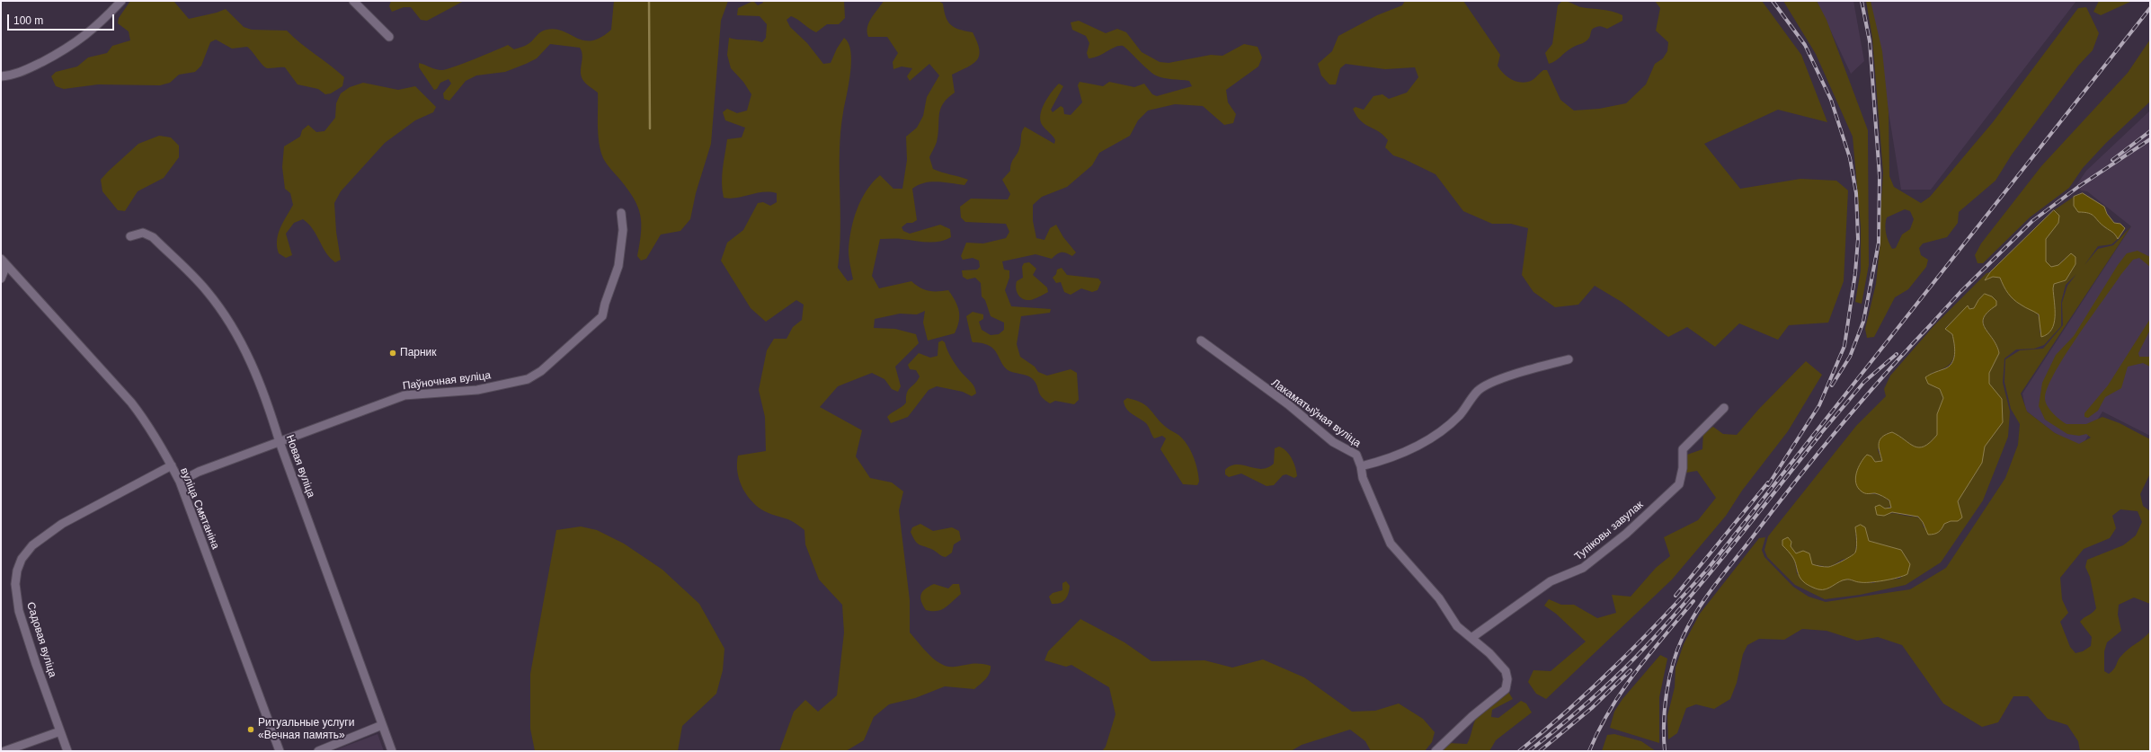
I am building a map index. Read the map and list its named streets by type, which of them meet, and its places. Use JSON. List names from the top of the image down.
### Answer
{
  "streets": {
    "street": [
      "Паўночная вуліца",
      "Лакаматыўная вуліца",
      "Новая вуліца",
      "вуліца Смятаніна",
      "Тупіковы завулак",
      "Садовая вуліца"
    ]
  },
  "crossings": [
    ["Паўночная вуліца", "Новая вуліца"],
    ["Паўночная вуліца", "вуліца Смятаніна"],
    ["вуліца Смятаніна", "Садовая вуліца"]
  ],
  "places": ["Парник", "Ритуальные услуги «Вечная память»"],
  "scale_bar": "100 m"
}
